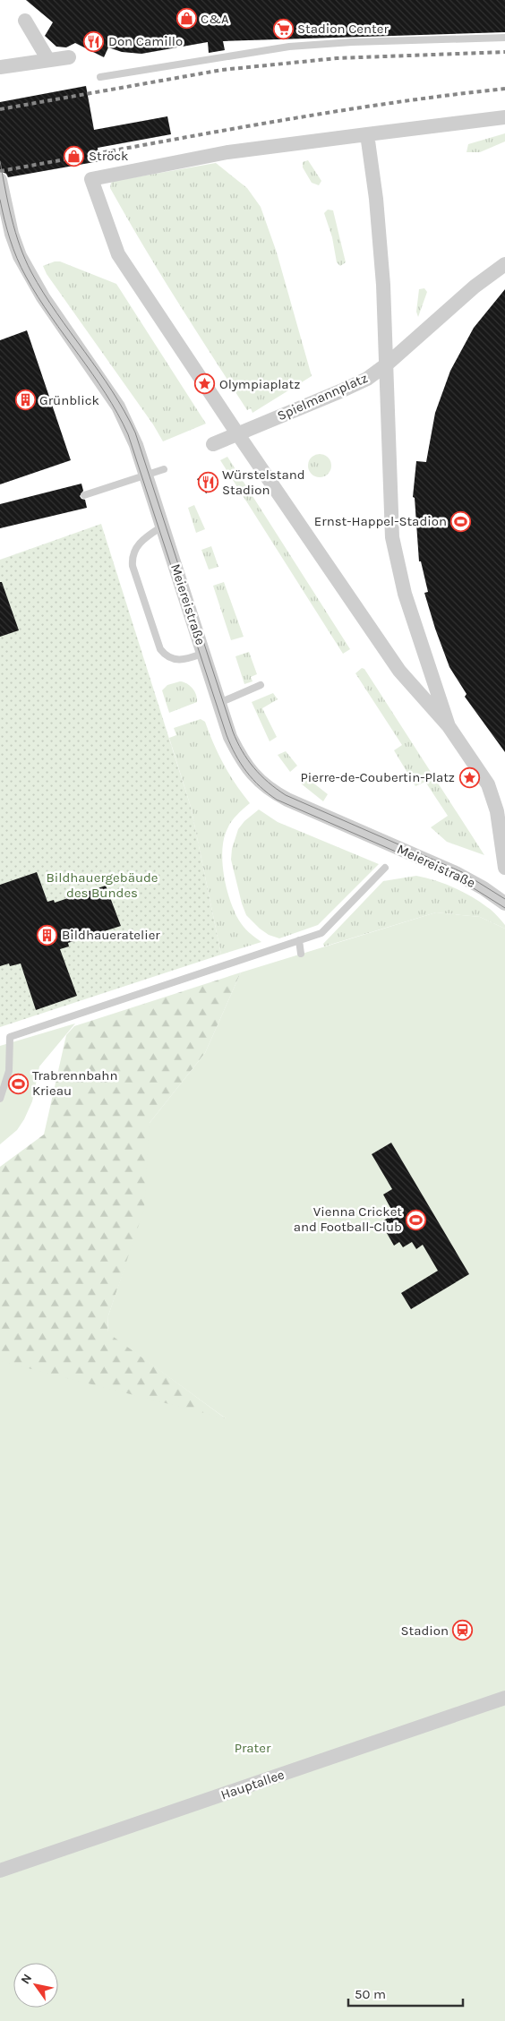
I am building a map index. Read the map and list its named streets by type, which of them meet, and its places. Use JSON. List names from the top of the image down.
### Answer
{
  "streets": {
    "street": ["Spielmannplatz", "Meiereistraße", "Hauptallee"]
  },
  "parks": ["Bildhauergebäude des Bundes", "Prater"],
  "places": {
    "shop": ["C&A", "Ströck"],
    "supermarket": ["Stadion Center"],
    "restaurant": ["Don Camillo", "Würstelstand Stadion"],
    "place": ["Olympiaplatz", "Pierre-de-Coubertin-Platz"],
    "building": ["Grünblick", "Bildhaueratelier"],
    "sports": ["Ernst-Happel-Stadion", "Trabrennbahn Krieau", "Vienna Cricket and Football-Club"],
    "station": ["Stadion"]
  },
  "scale_bar": "50 m",
  "north": "top left"
}
